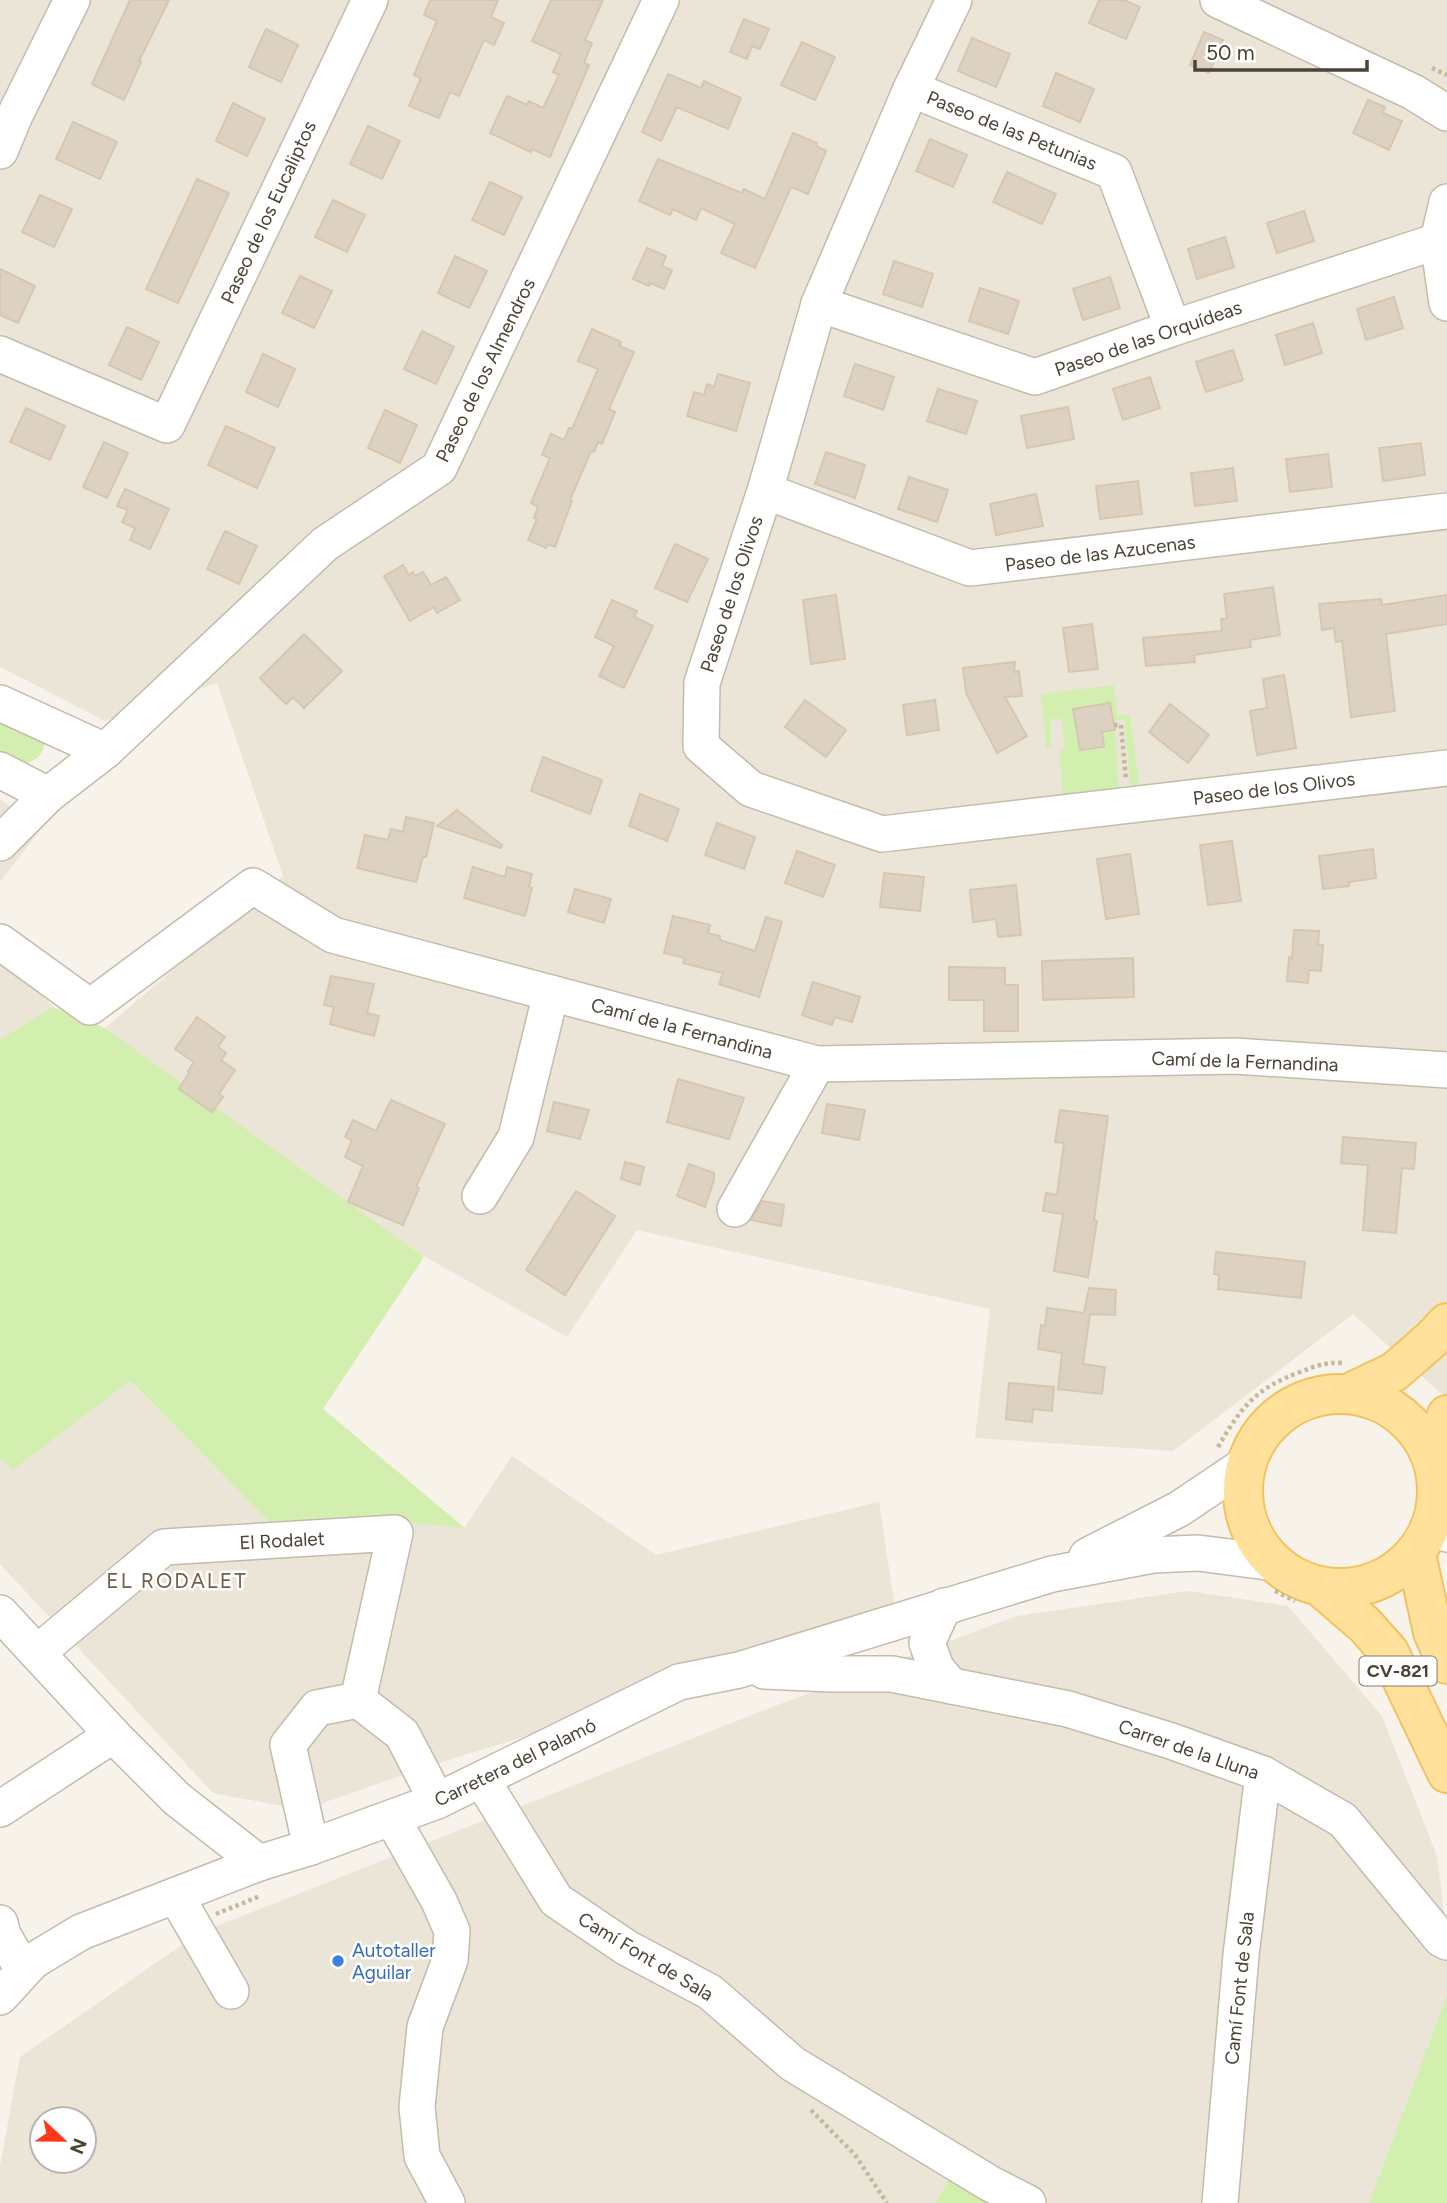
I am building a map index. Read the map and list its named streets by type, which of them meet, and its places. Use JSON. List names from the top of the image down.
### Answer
{
  "streets": {
    "main road": ["CV-821"],
    "street": [
      "Paseo de las Petunias",
      "Paseo de los Eucaliptos",
      "Paseo de las Orquídeas",
      "Paseo de los Almendros",
      "Paseo de las Azucenas",
      "Paseo de los Olivos",
      "Camí de la Fernandina",
      "El Rodalet",
      "Carrer de la Lluna",
      "Carretera del Palamó",
      "Camí Font de Sala"
    ]
  },
  "crossings": [
    ["Paseo de las Petunias", "Paseo de las Orquídeas"],
    ["Paseo de las Petunias", "Paseo de los Olivos"],
    ["Paseo de las Orquídeas", "Paseo de los Olivos"],
    ["Paseo de las Azucenas", "Paseo de los Olivos"],
    ["CV-821", "Carretera del Palamó"],
    ["Carrer de la Lluna", "Carretera del Palamó"],
    ["Carrer de la Lluna", "Camí Font de Sala"],
    ["Carretera del Palamó", "Camí Font de Sala"]
  ],
  "districts": ["EL RODALET"],
  "places": ["Autotaller Aguilar"],
  "scale_bar": "50 m",
  "north": "right"
}
